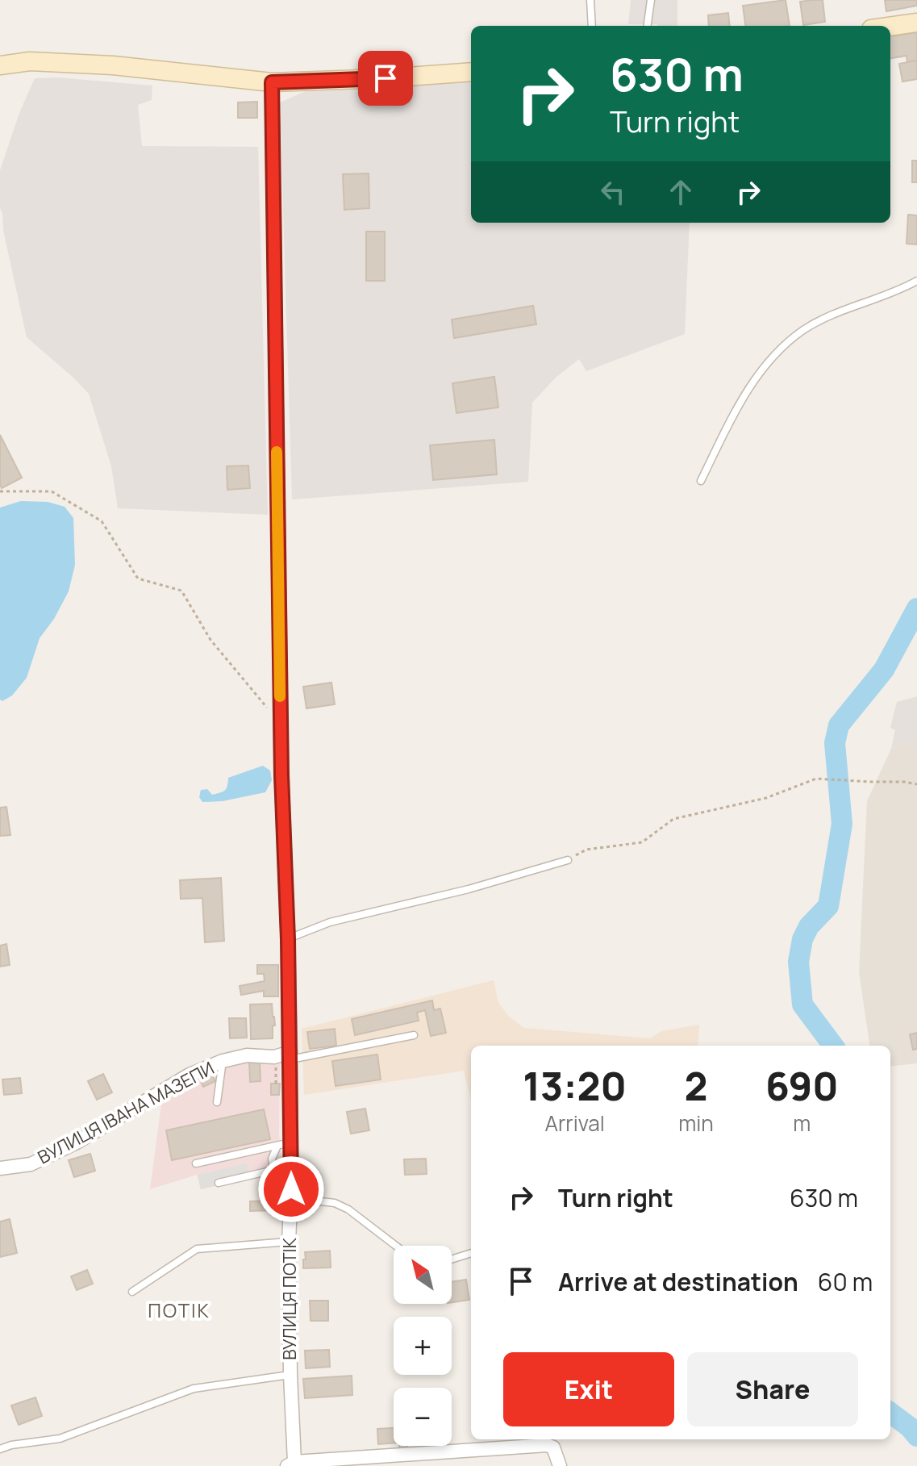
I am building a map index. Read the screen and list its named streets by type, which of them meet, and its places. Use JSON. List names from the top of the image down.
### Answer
{
  "streets": {
    "street": ["ВУЛИЦЯ ІВАНА МАЗЕПИ", "ВУЛИЦЯ ПОТІК"]
  },
  "crossings": [
    ["ВУЛИЦЯ ІВАНА МАЗЕПИ", "ВУЛИЦЯ ПОТІК"]
  ],
  "districts": ["ПОТІК"],
  "north": "top left",
  "page": {
    "turn": ["630 m", "Turn right"],
    "eta": [
      "13:20",
      "Arrival",
      "2",
      "min",
      "690",
      "m"
    ],
    "list": [
      {
        "name": "Turn right",
        "value": "630 m"
      },
      {
        "name": "Arrive at destination",
        "value": "60 m"
      }
    ],
    "map_buttons": ["+", "−"],
    "buttons": ["Exit", "Share"]
  }
}
